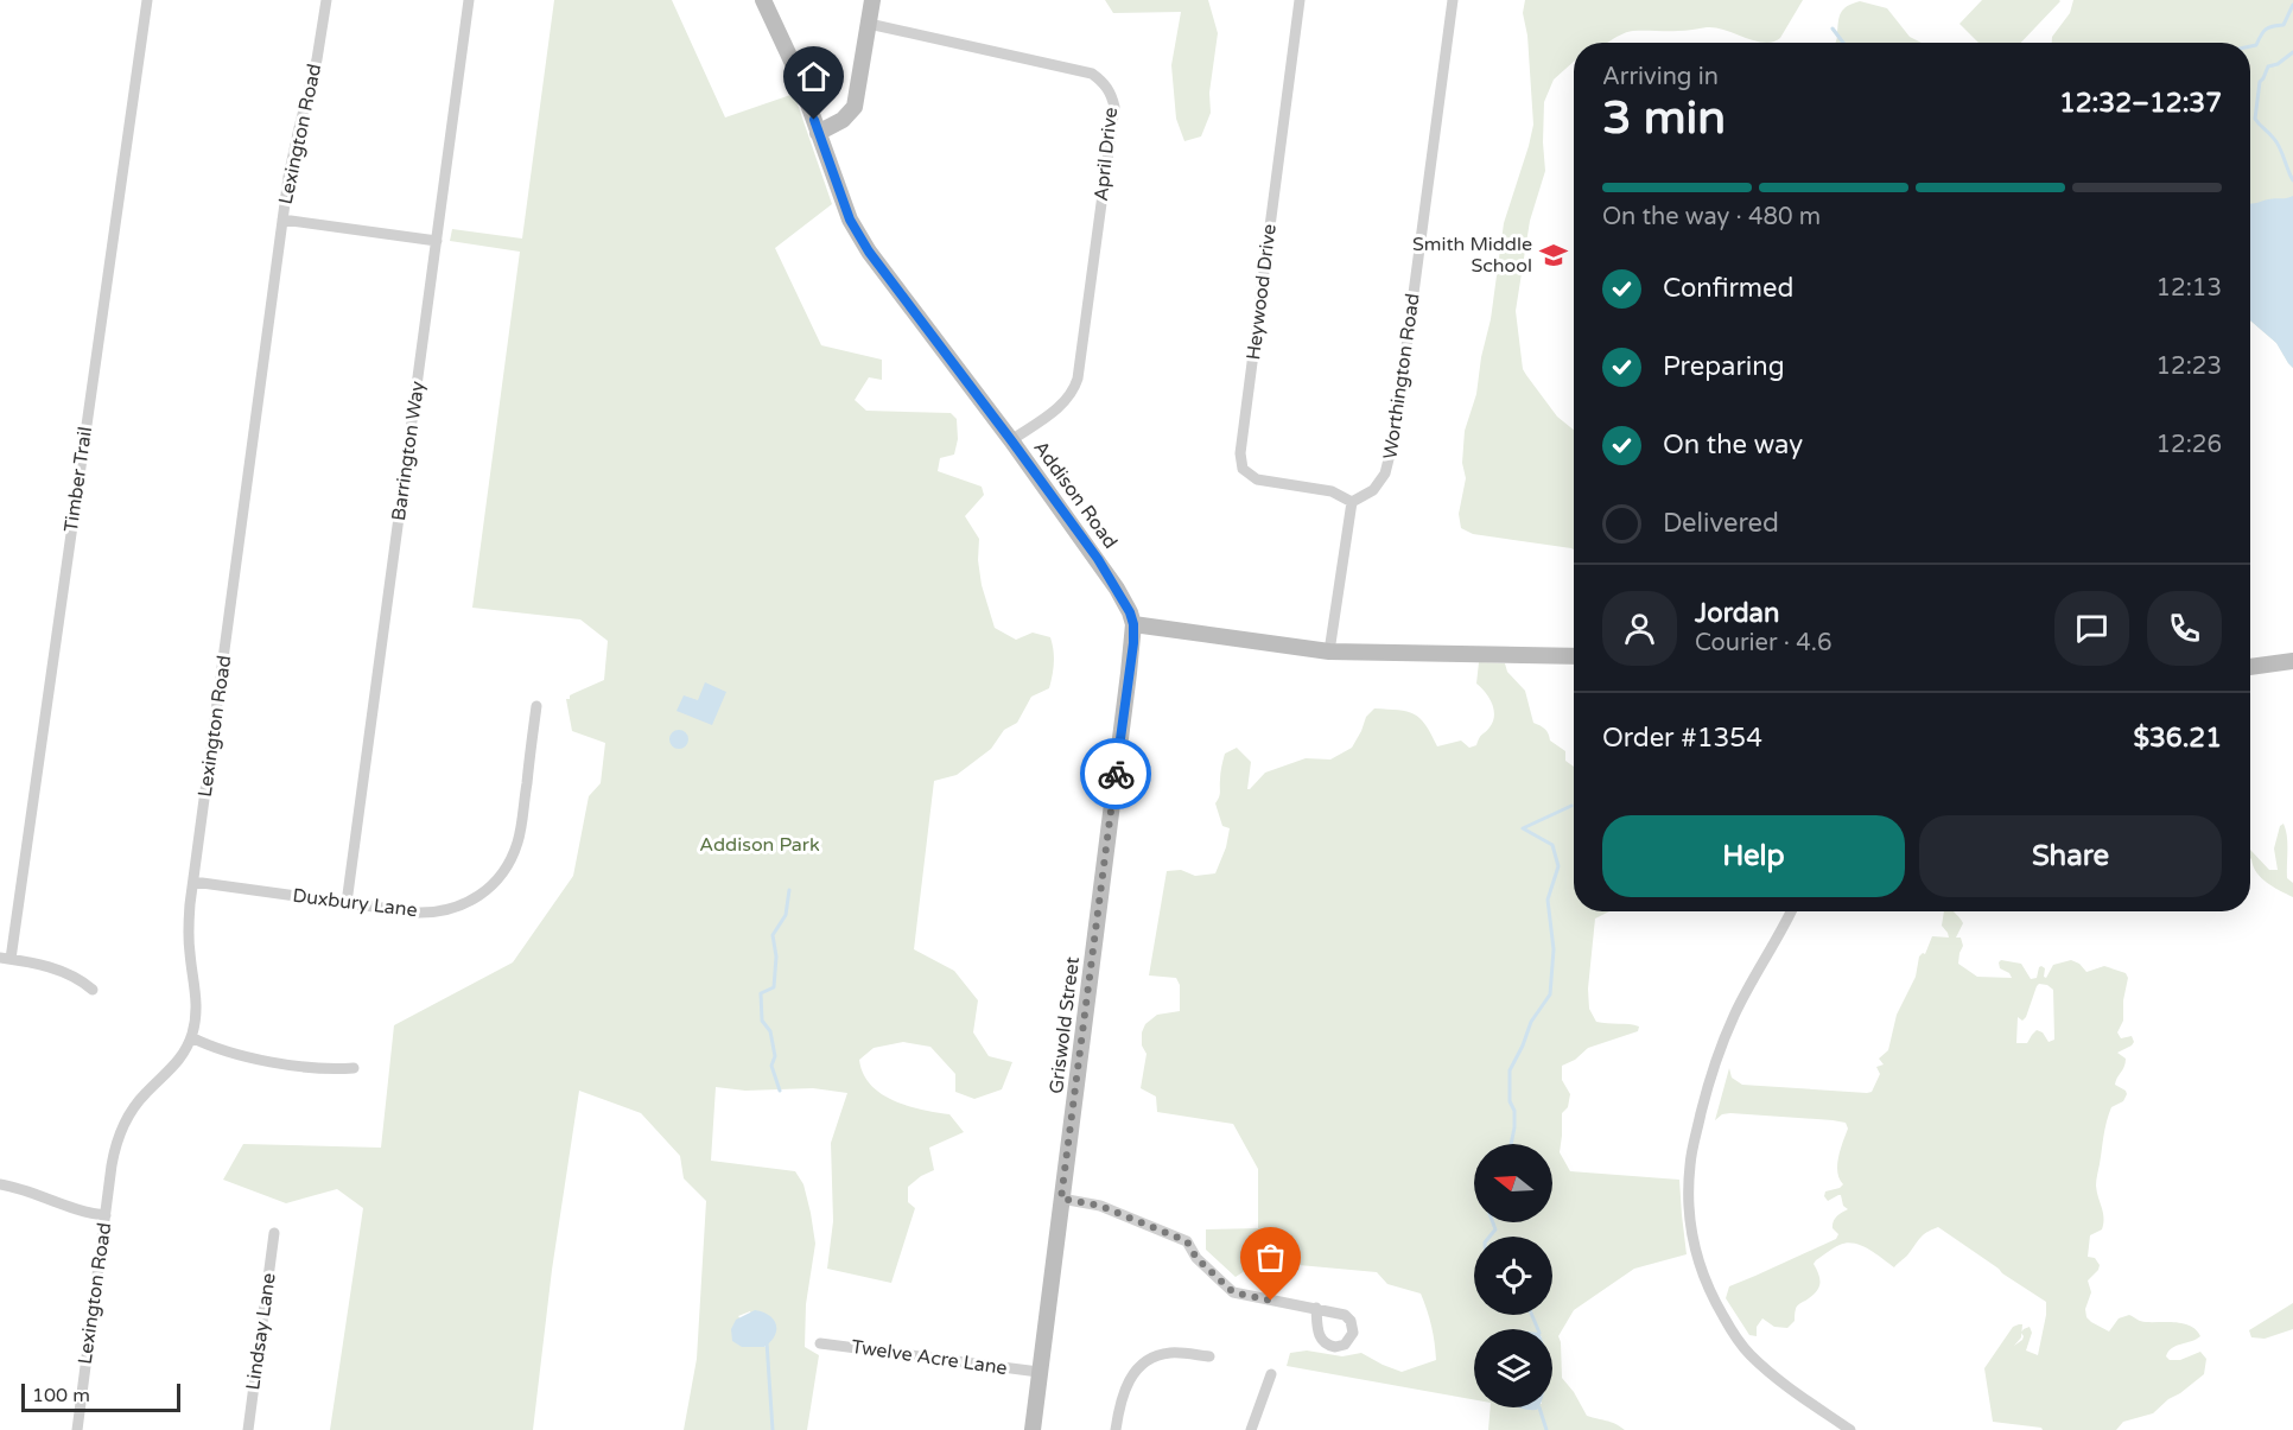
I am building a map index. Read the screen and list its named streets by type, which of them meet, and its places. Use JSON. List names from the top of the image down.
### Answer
{
  "streets": {
    "main road": ["Addison Road", "Griswold Street"],
    "street": [
      "Lexington Road",
      "April Drive",
      "Heywood Drive",
      "Worthington Road",
      "Barrington Way",
      "Timber Trail",
      "Duxbury Lane",
      "Lindsay Lane",
      "Twelve Acre Lane"
    ]
  },
  "crossings": [
    ["Lexington Road", "Duxbury Lane"],
    ["April Drive", "Addison Road"],
    ["Heywood Drive", "Worthington Road"],
    ["Barrington Way", "Duxbury Lane"],
    ["Addison Road", "Griswold Street"],
    ["Griswold Street", "Twelve Acre Lane"]
  ],
  "parks": ["Addison Park"],
  "places": {
    "school or university": ["Smith Middle School"]
  },
  "scale_bar": "100 m",
  "north": "left",
  "page": {
    "heading": ["3 min", "Arriving in", "12:32–12:37"],
    "panel": [
      "Jordan",
      "Courier · 4.6",
      "Order #1354",
      "$36.21"
    ],
    "bar": "On the way · 480 m",
    "list": [
      ["Confirmed", "12:13"],
      ["Preparing", "12:23"],
      ["On the way", "12:26"],
      "Delivered"
    ],
    "buttons": ["Help", "Share"],
    "scale": "100 m"
  }
}
